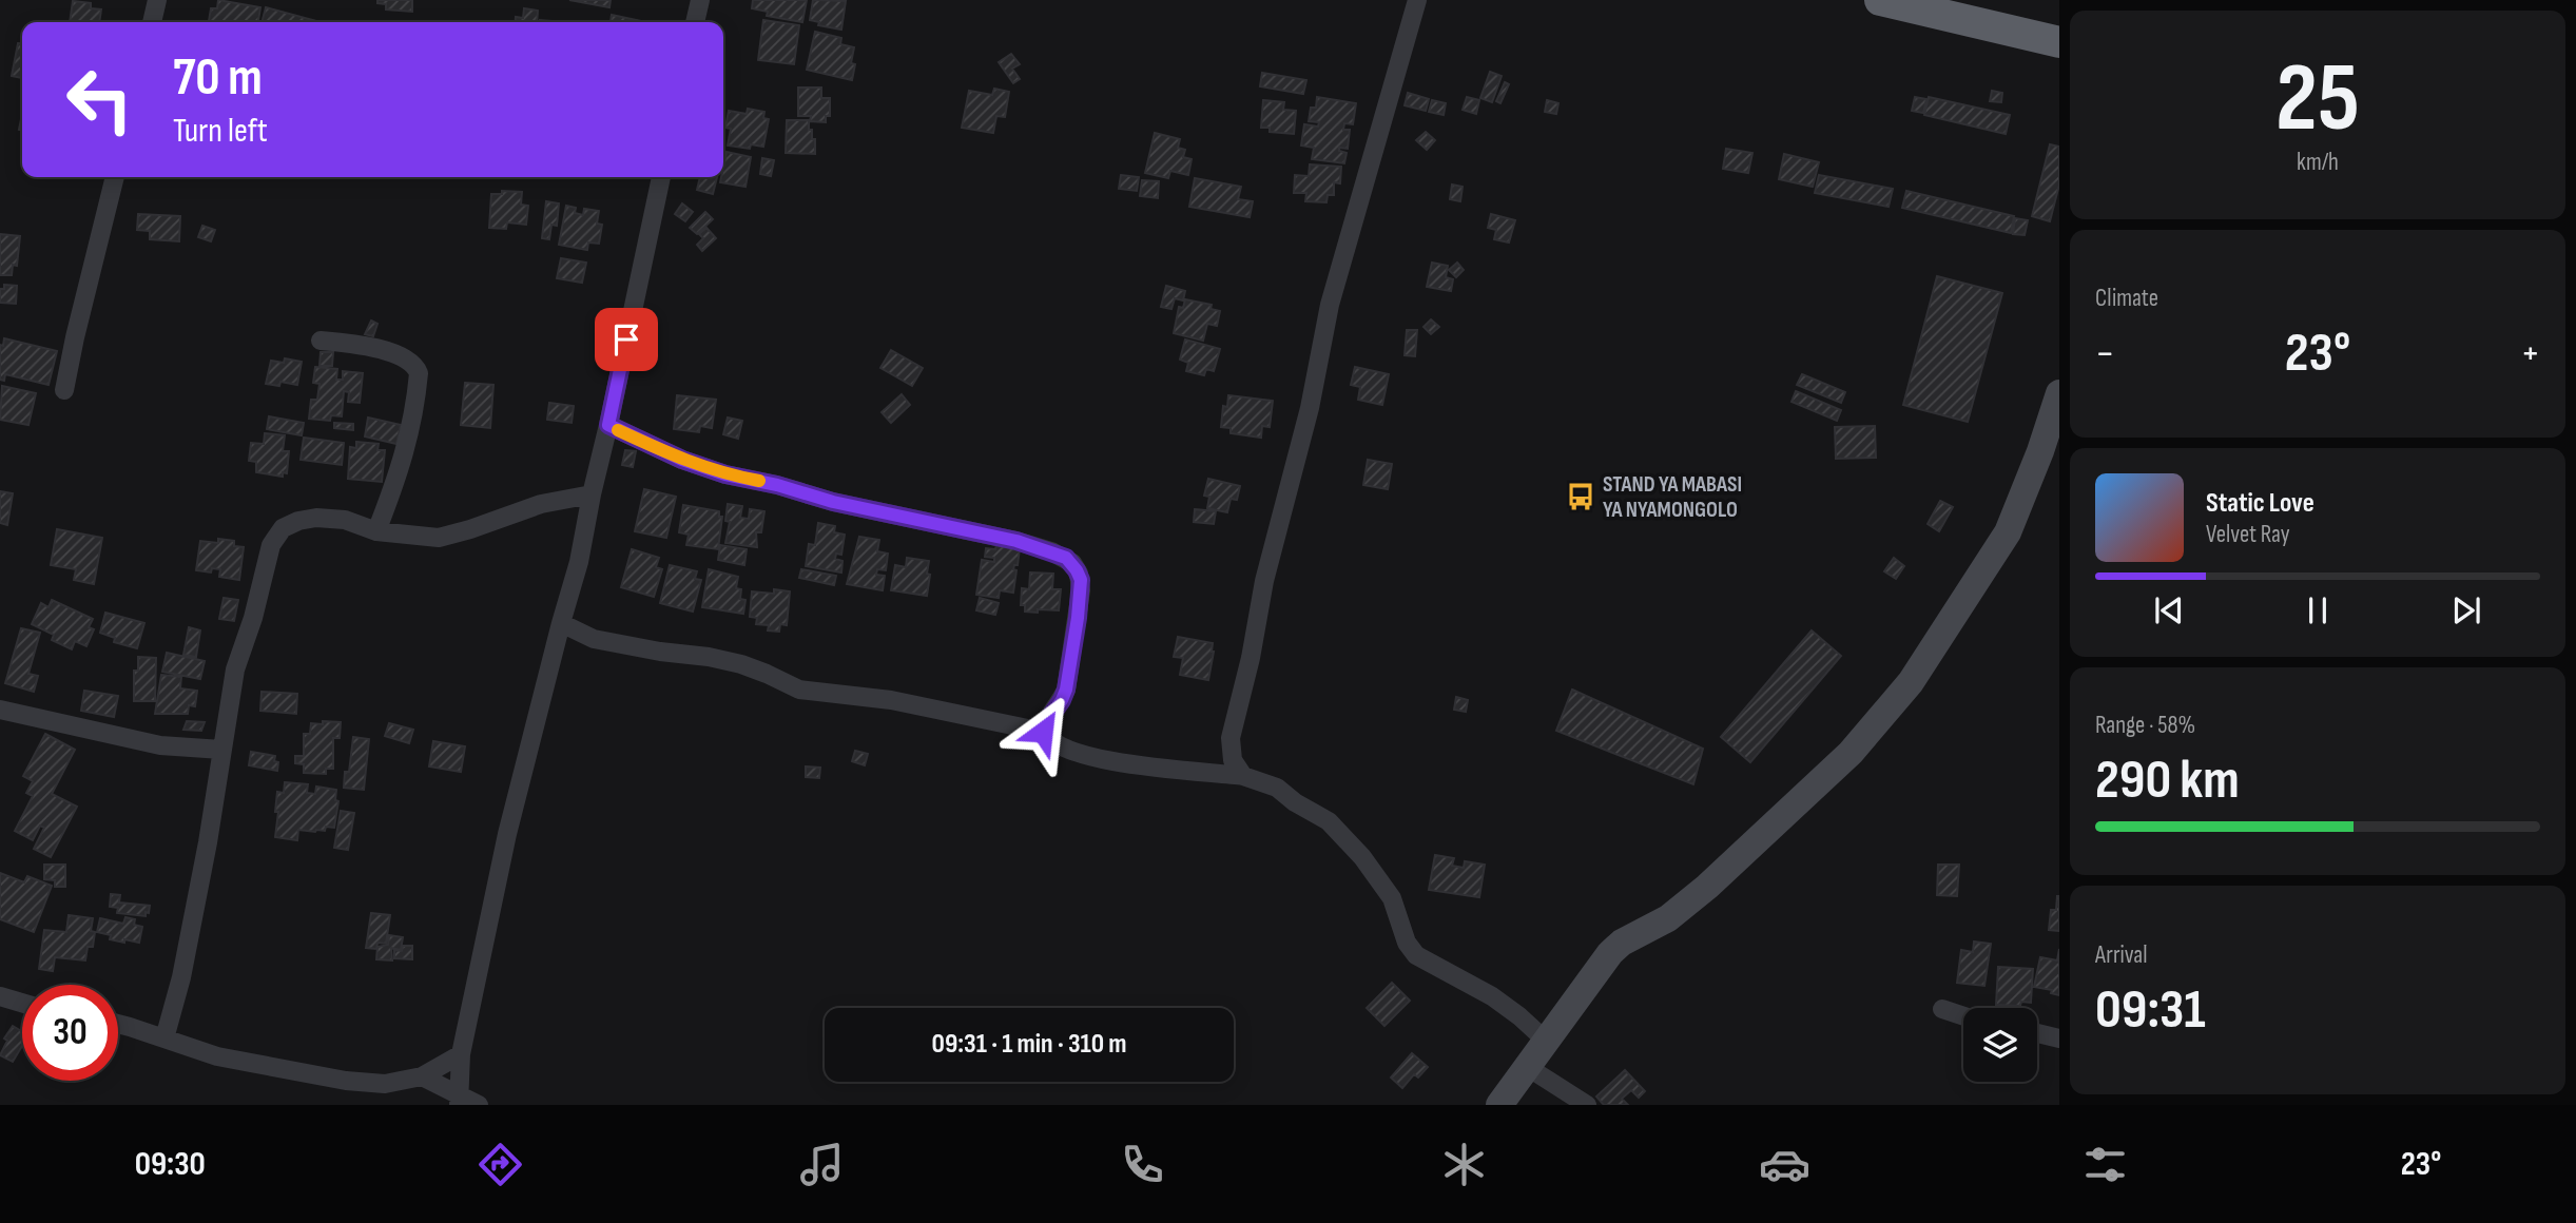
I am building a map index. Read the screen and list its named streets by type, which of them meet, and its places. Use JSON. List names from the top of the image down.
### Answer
{
  "places": {
    "bus stop": ["STAND YA MABASI YA NYAMONGOLO"]
  },
  "page": {
    "tile": [
      ["25", "km/h"],
      "Climate",
      ["Range · 58%", "290 km"],
      ["Arrival", "09:31"]
    ],
    "turn": ["70 m", "Turn left"],
    "heat": ["−", "23°", "+"],
    "song": ["Static Love", "Velvet Ray"],
    "limit": "30",
    "trip": "09:31 · 1 min · 310 m",
    "tabs": ["09:30", "23°"]
  }
}
